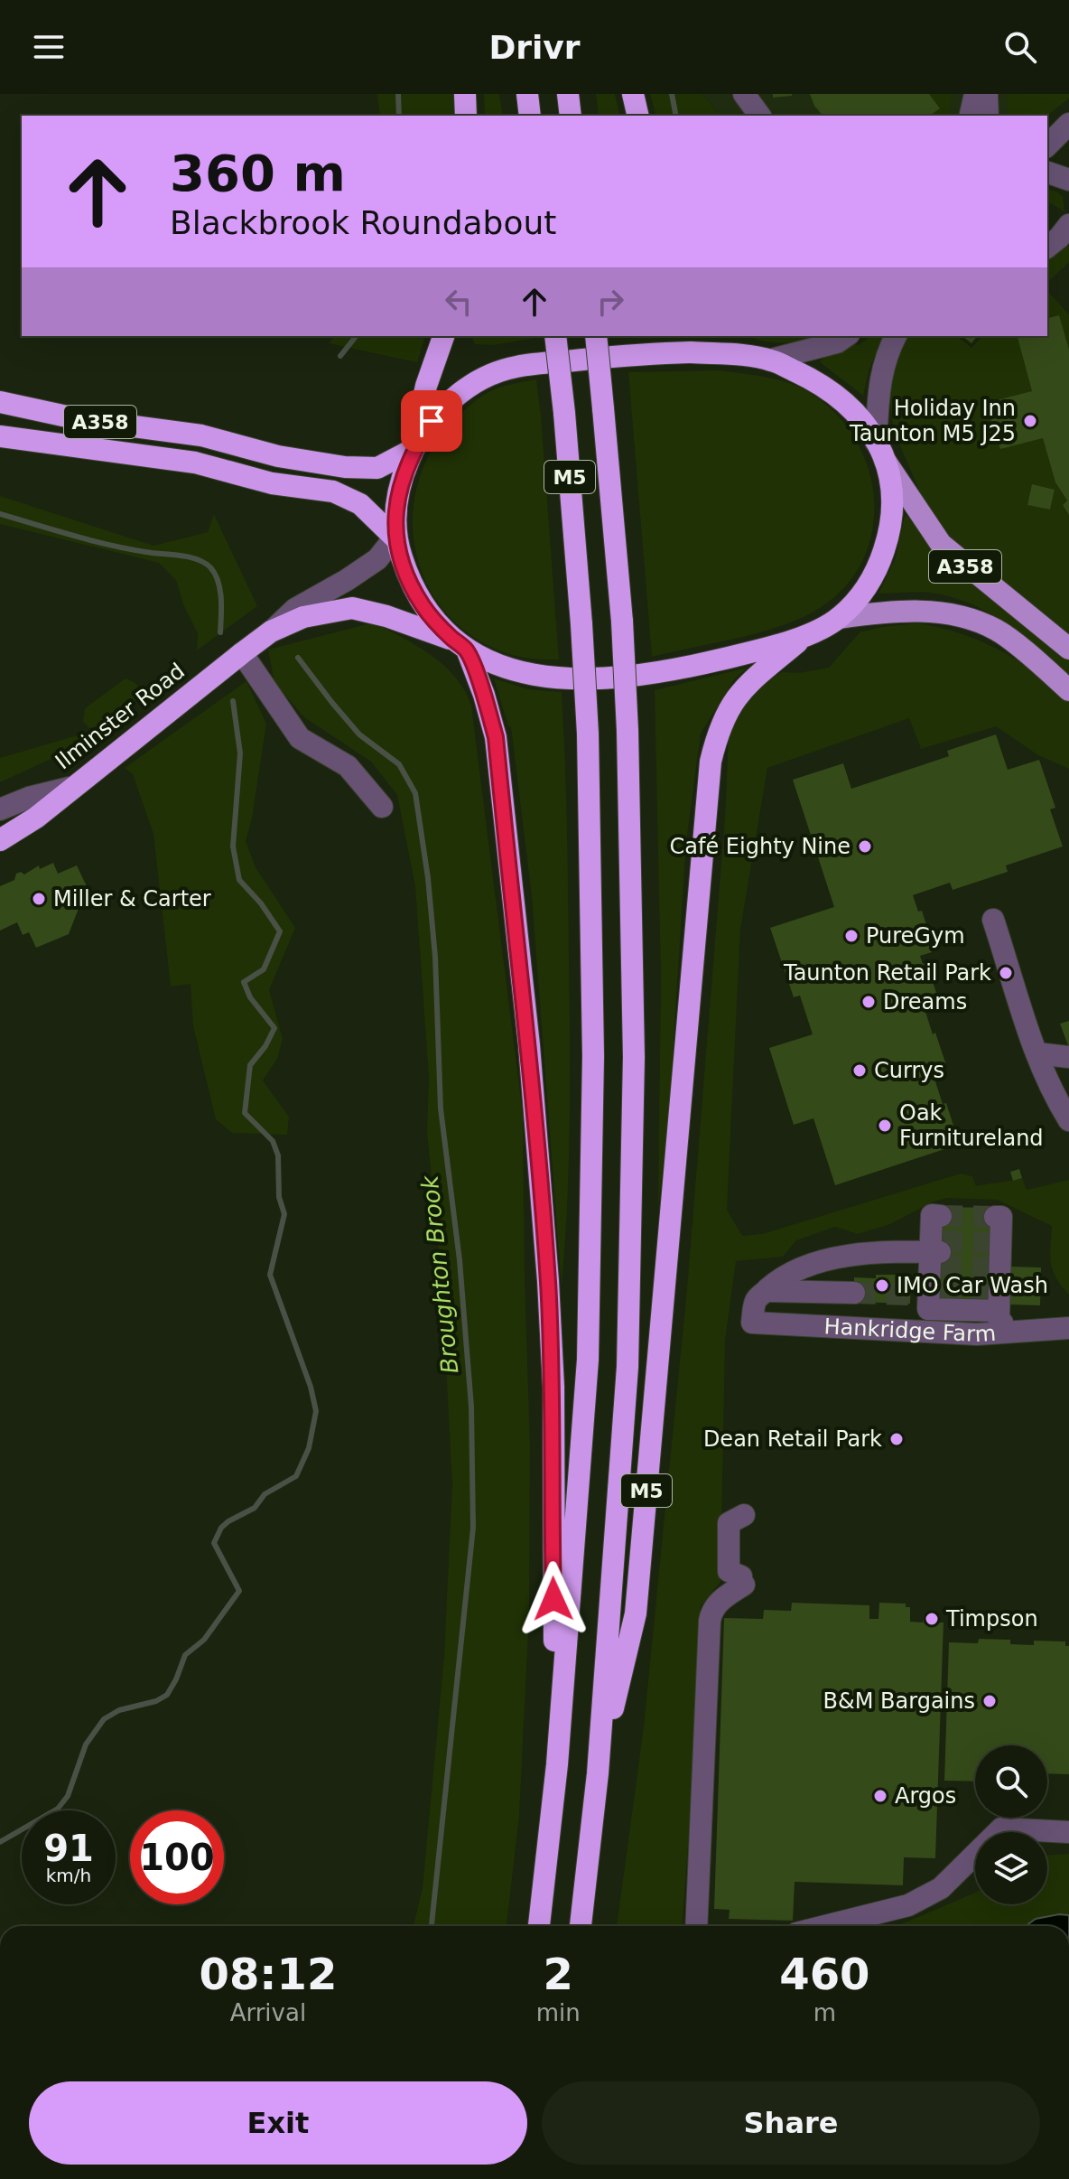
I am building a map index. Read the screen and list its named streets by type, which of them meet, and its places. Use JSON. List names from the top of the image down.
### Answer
{
  "streets": {
    "highway": ["A358", "M5", "Ilminster Road"],
    "street": ["Hankridge Farm"]
  },
  "crossings": [
    ["A358", "Ilminster Road"],
    ["M5", "Ilminster Road"]
  ],
  "water": ["Broughton Brook"],
  "places": [
    "Holiday Inn Taunton M5 J25",
    "Café Eighty Nine",
    "Miller & Carter",
    "PureGym",
    "Taunton Retail Park",
    "Dreams",
    "Currys",
    "Oak Furnitureland",
    "IMO Car Wash",
    "Dean Retail Park",
    "Timpson",
    "B&M Bargains",
    "Argos"
  ],
  "page": {
    "header": "Drivr",
    "turn": ["360 m", "Blackbrook Roundabout"],
    "speed": "91 km/h",
    "limit": "100",
    "eta": [
      "08:12",
      "Arrival",
      "2",
      "min",
      "460",
      "m"
    ],
    "buttons": ["Exit", "Share"]
  }
}
